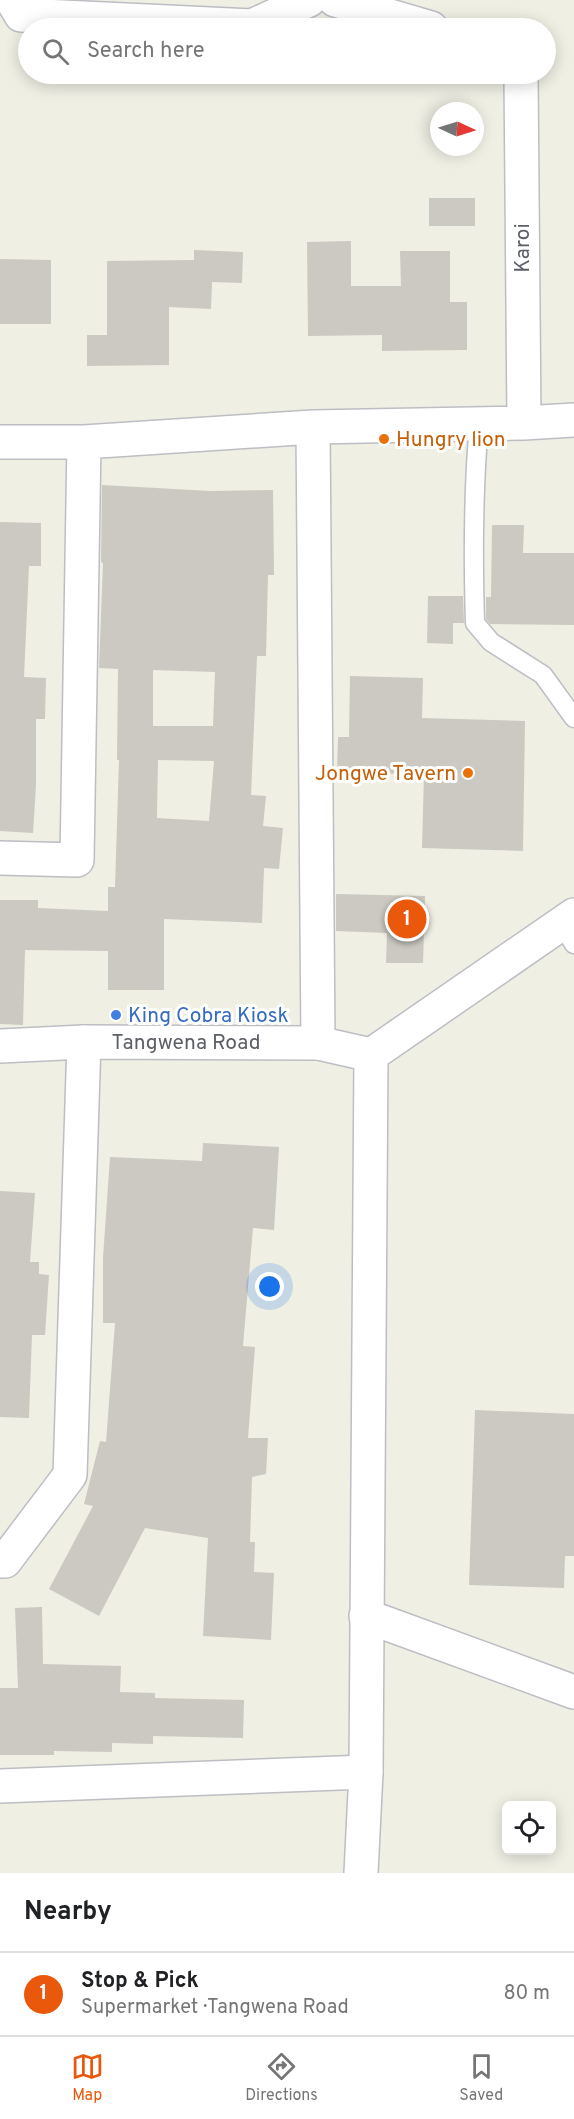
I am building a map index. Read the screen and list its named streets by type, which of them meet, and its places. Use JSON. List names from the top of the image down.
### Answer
{
  "streets": {
    "street": ["Karoi", "Tangwena Road"]
  },
  "places": ["Hungry lion", "Jongwe Tavern", "King Cobra Kiosk"],
  "north": "right",
  "page": {
    "search": "Search here",
    "pins": "1",
    "heading": "Nearby",
    "list": [
      {
        "mark": "1",
        "name": "Stop & Pick",
        "note": "Supermarket · Tangwena Road",
        "value": "80 m"
      }
    ],
    "nav": ["Map", "Directions", "Saved"]
  }
}
